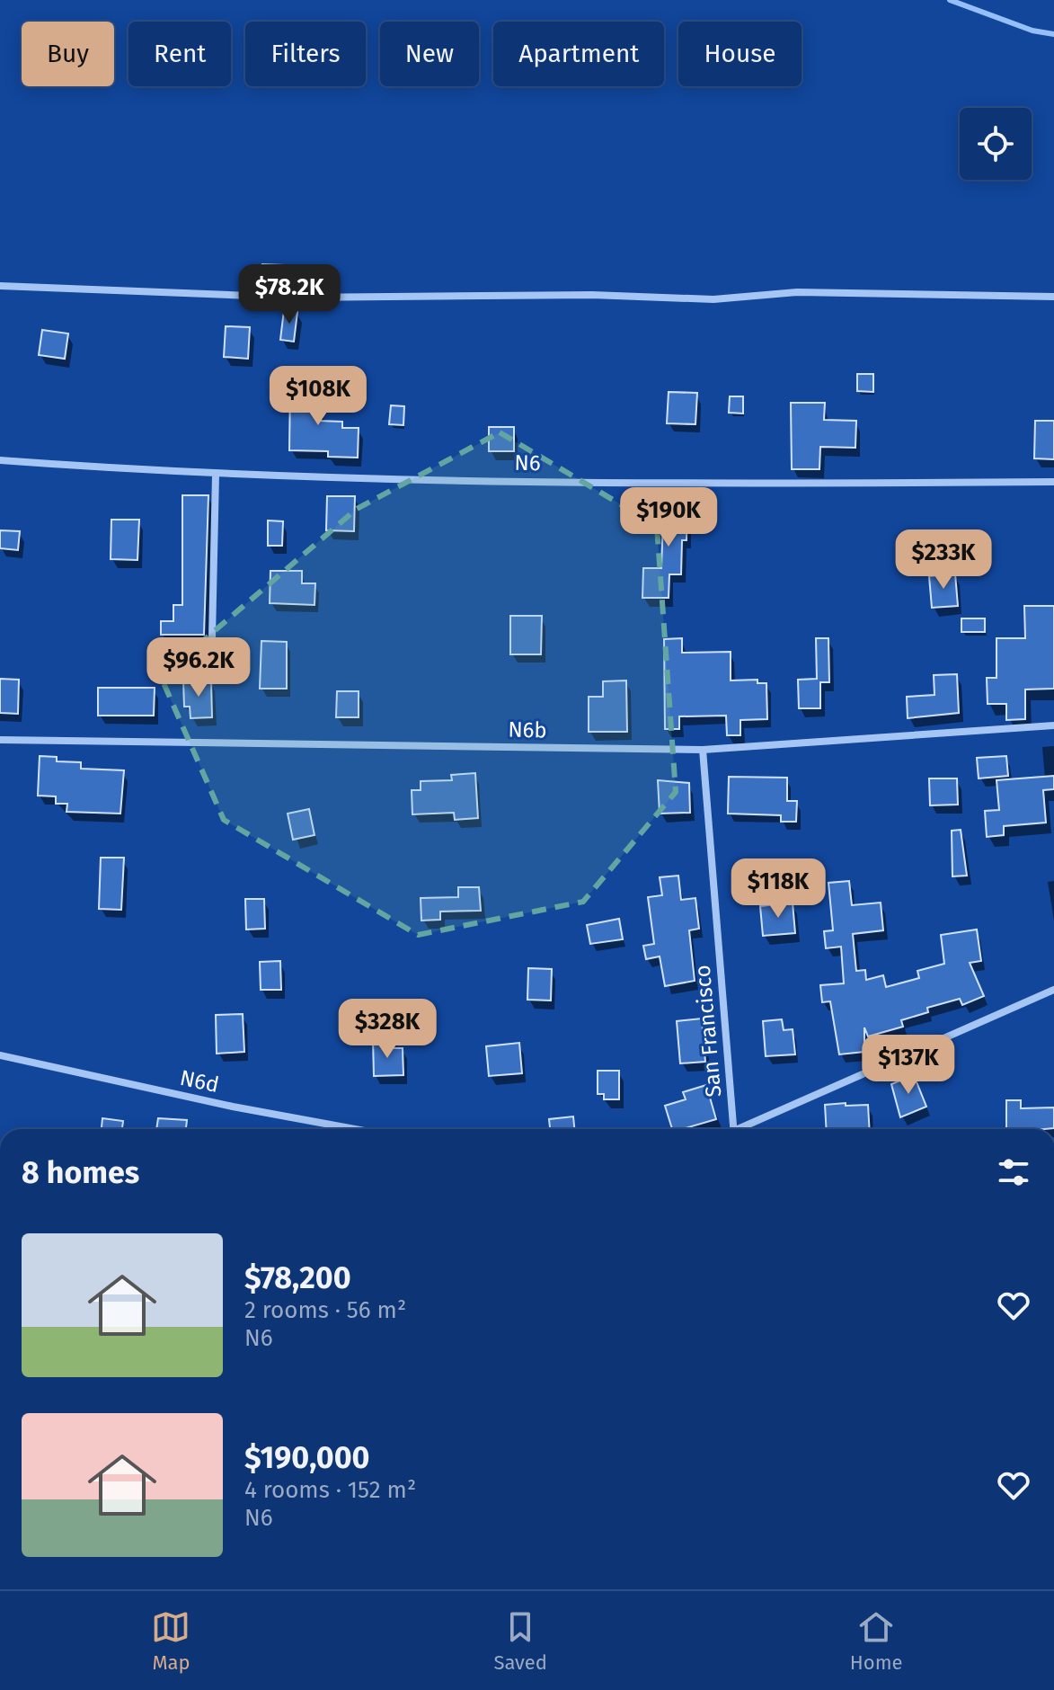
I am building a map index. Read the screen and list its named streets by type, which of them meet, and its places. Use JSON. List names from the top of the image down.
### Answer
{
  "streets": {
    "street": [
      "N6",
      "N6b",
      "San Francisco",
      "N6d"
    ]
  },
  "crossings": [
    ["N6b", "San Francisco"]
  ],
  "page": {
    "chip": [
      "Buy",
      "Rent",
      "Filters",
      "New",
      "Apartment",
      "House"
    ],
    "price": [
      "$78.2K",
      "$108K",
      "$190K",
      "$233K",
      "$96.2K",
      "$118K",
      "$328K",
      "$137K"
    ],
    "heading": "8 homes",
    "list": [
      {
        "name": "$78,200",
        "note": "2 rooms · 56 m² · N6"
      },
      {
        "name": "$190,000",
        "note": "4 rooms · 152 m² · N6"
      }
    ],
    "tabs": ["Map", "Saved", "Home"]
  }
}
